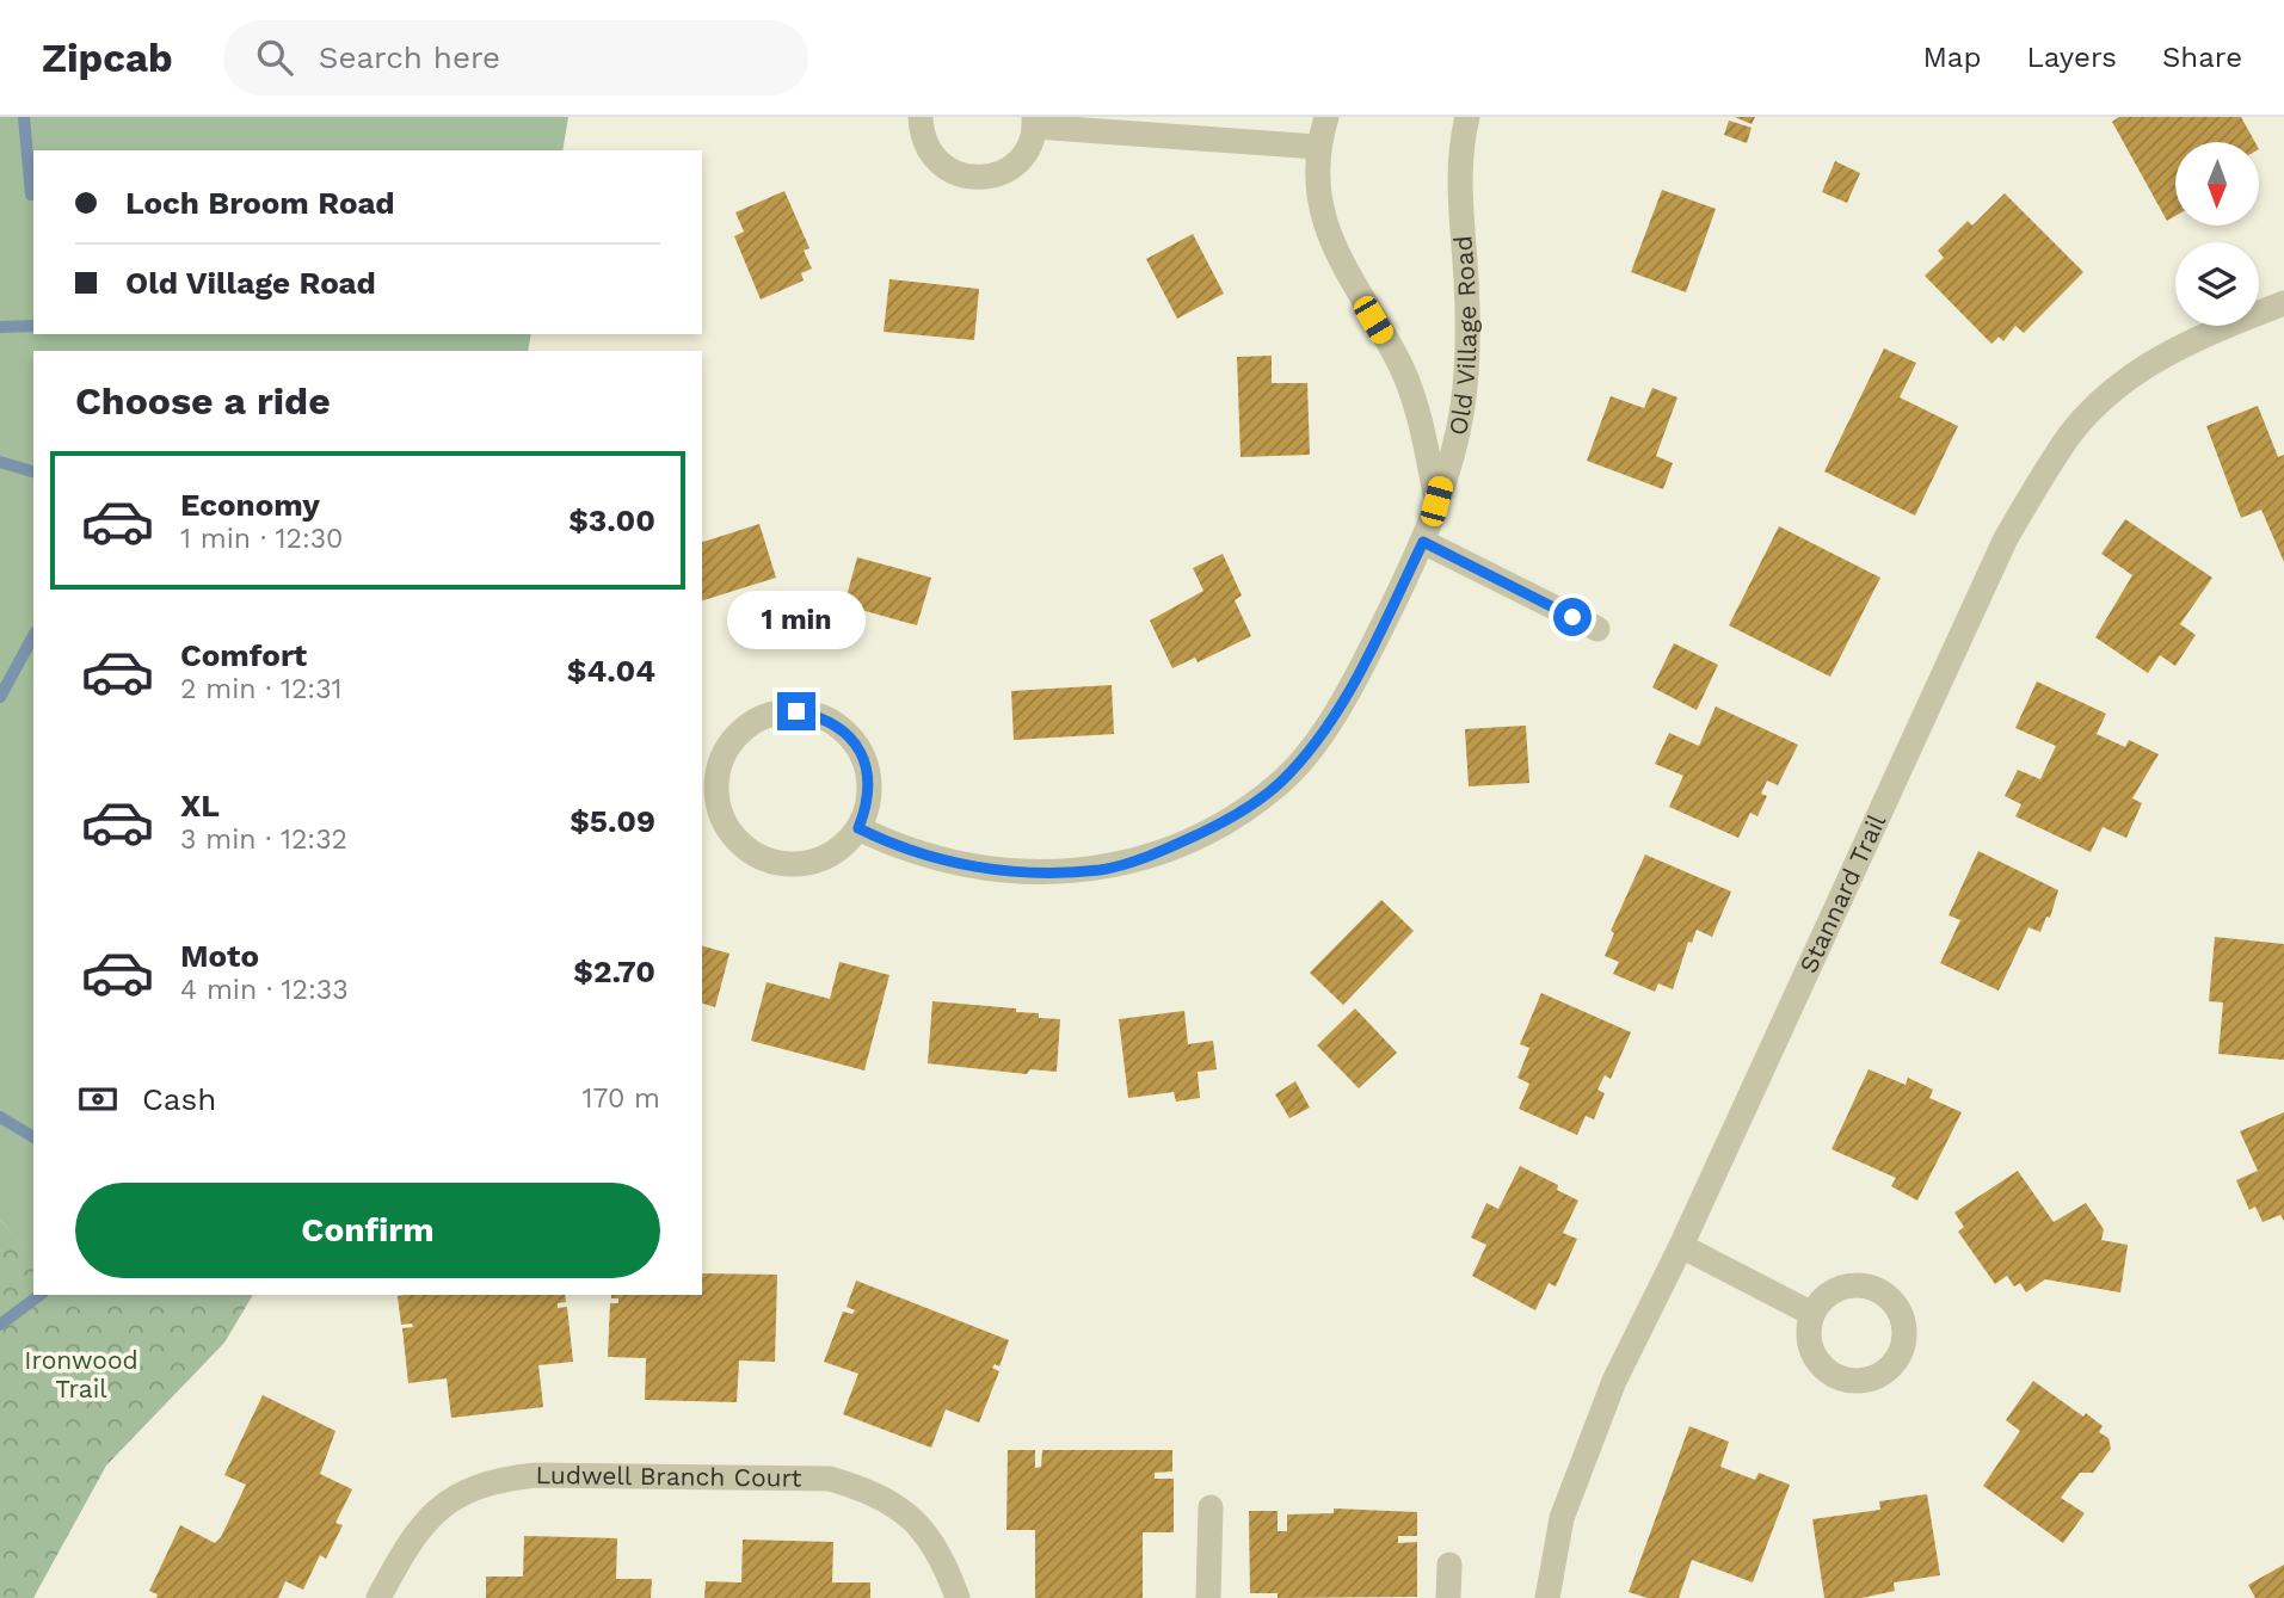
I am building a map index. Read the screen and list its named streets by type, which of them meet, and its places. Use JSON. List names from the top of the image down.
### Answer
{
  "streets": {
    "street": ["Old Village Road", "Stannard Trail", "Ludwell Branch Court"]
  },
  "parks": ["Ironwood Trail"],
  "north": "bottom",
  "page": {
    "header": "Zipcab",
    "search": "Search here",
    "nav": ["Map", "Layers", "Share"],
    "banner": ["Loch Broom Road", "Old Village Road"],
    "heading": "Choose a ride",
    "list": [
      {
        "name": "Economy",
        "note": "1 min · 12:30",
        "value": "$3.00"
      },
      {
        "name": "Comfort",
        "note": "2 min · 12:31",
        "value": "$4.04"
      },
      {
        "name": "XL",
        "note": "3 min · 12:32",
        "value": "$5.09"
      },
      {
        "name": "Moto",
        "note": "4 min · 12:33",
        "value": "$2.70"
      }
    ],
    "bubble": "1 min",
    "pay": ["Cash", "170 m"],
    "buttons": "Confirm"
  }
}
